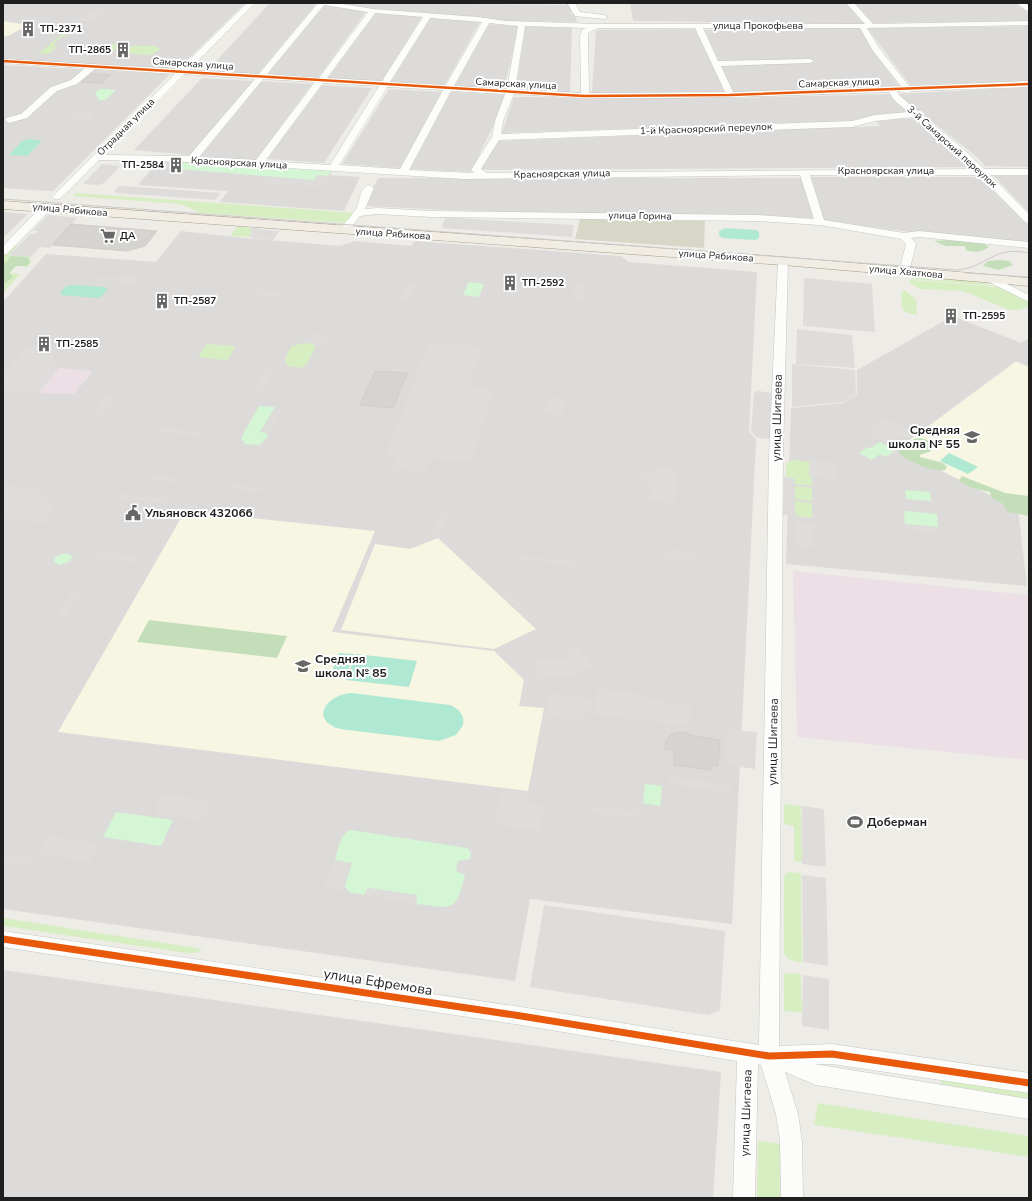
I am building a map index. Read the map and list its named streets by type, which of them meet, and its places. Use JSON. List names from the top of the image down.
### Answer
{
  "streets": {
    "main road": ["Отрадная улица", "улица Рябикова", "улица Хваткова"],
    "street": [
      "улица Прокофьева",
      "Самарская улица",
      "1-й Красноярский переулок",
      "3-й Самарский переулок",
      "Красноярская улица",
      "улица Горина",
      "улица Шигаева",
      "улица Ефремова"
    ]
  },
  "crossings": [
    ["улица Прокофьева", "3-й Самарский переулок"],
    ["Самарская улица", "Отрадная улица"],
    ["Самарская улица", "3-й Самарский переулок"],
    ["Отрадная улица", "Красноярская улица"],
    ["Отрадная улица", "улица Рябикова"],
    ["1-й Красноярский переулок", "3-й Самарский переулок"],
    ["3-й Самарский переулок", "Красноярская улица"],
    ["улица Рябикова", "улица Хваткова"],
    ["улица Рябикова", "улица Шигаева"],
    ["улица Хваткова", "улица Шигаева"],
    ["улица Шигаева", "улица Ефремова"]
  ],
  "places": {
    "building": [
      "ТП-2371",
      "ТП-2865",
      "ТП-2584",
      "ТП-2592",
      "ТП-2587",
      "ТП-2595",
      "ТП-2585"
    ],
    "supermarket": ["ДА"],
    "school or university": ["Средняя школа № 55", "Средняя школа № 85"],
    "public building": ["Ульяновск 432066"],
    "sports": ["Доберман"]
  }
}
